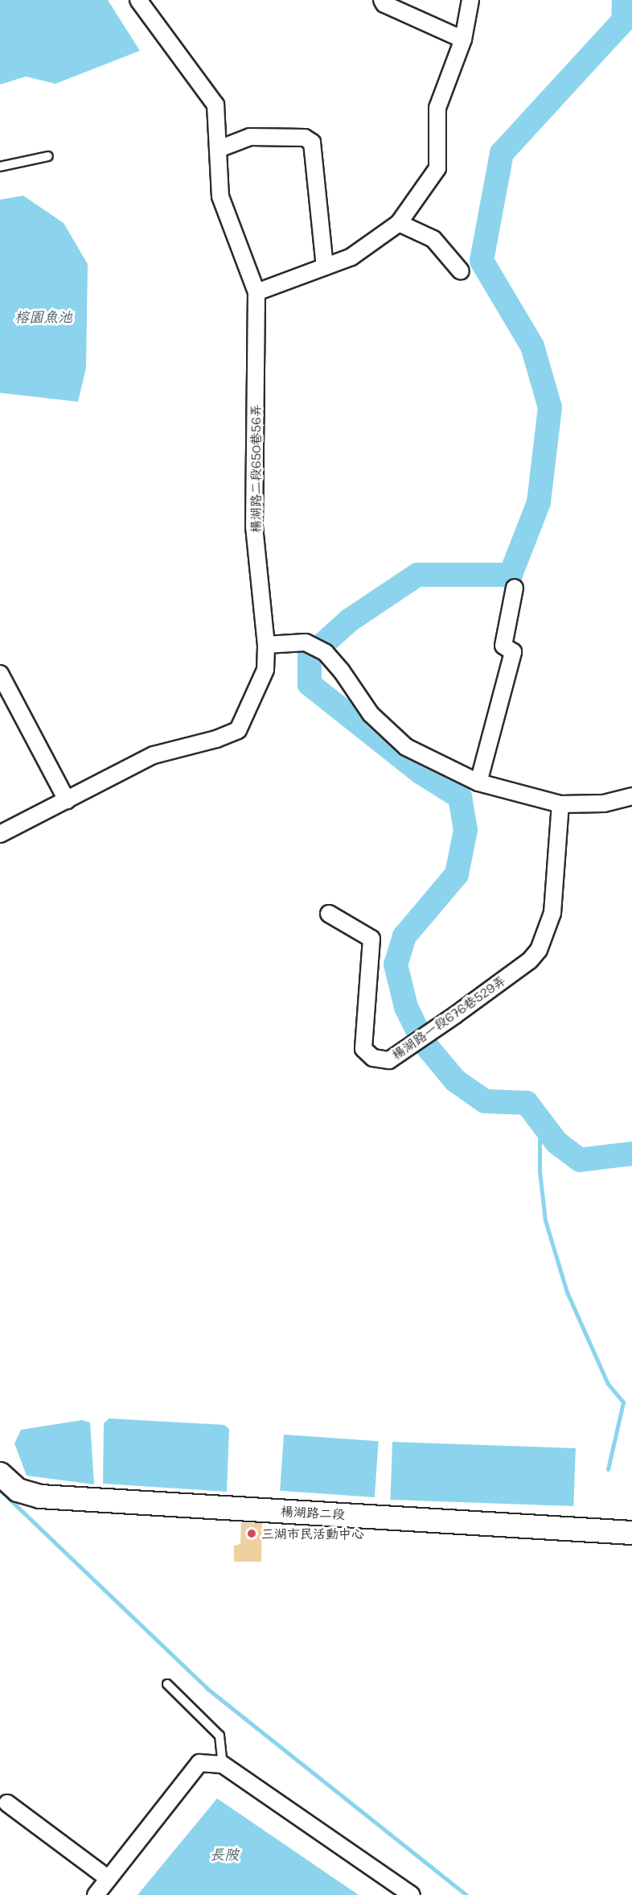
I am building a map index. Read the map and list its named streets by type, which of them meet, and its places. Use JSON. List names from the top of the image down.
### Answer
{
  "streets": {
    "street": ["楊湖路二段650巷56弄", "楊湖路一段676巷529弄", "楊湖路二段"]
  },
  "water": ["榕園魚池", "長陂"],
  "places": ["三湖市民活動中心"]
}
